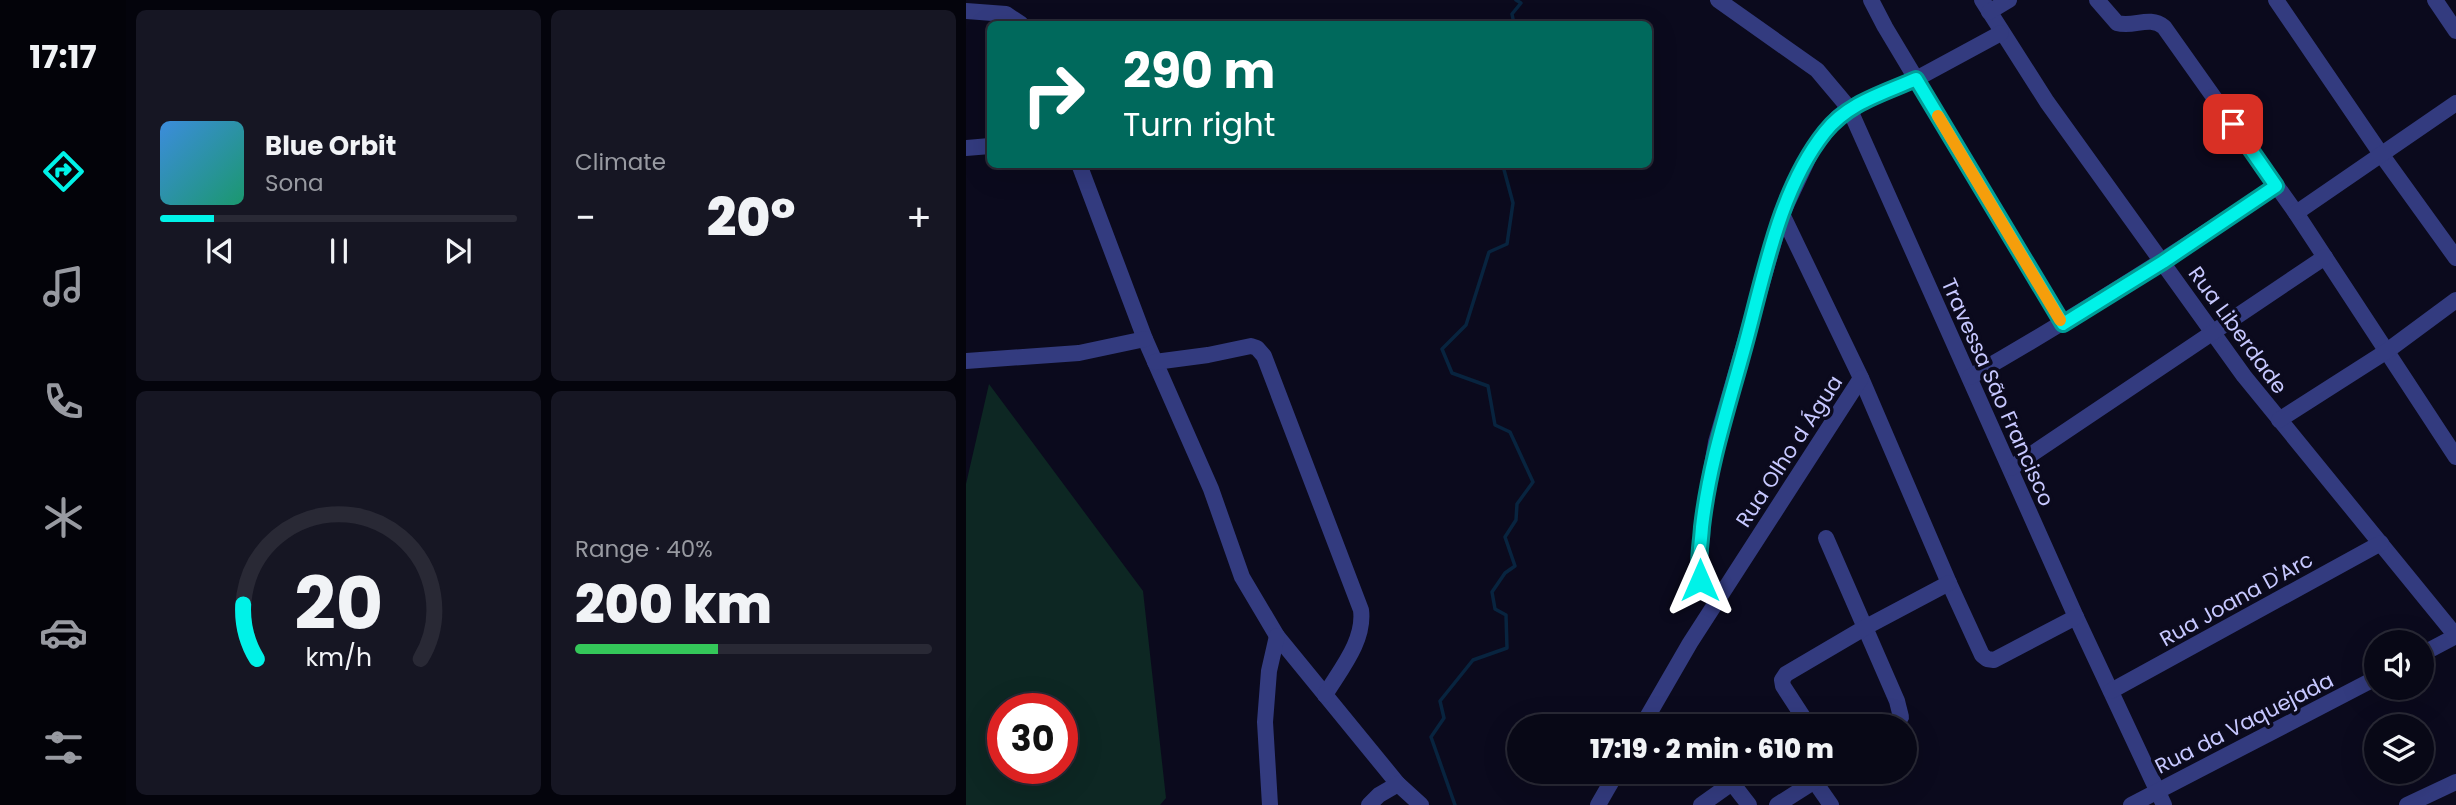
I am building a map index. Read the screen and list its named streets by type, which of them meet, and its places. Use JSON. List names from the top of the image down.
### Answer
{
  "streets": {
    "street": [
      "Rua Liberdade",
      "Travessa São Francisco",
      "Rua Olho d Água",
      "Rua Joana D'Arc",
      "Rua da Vaquejada"
    ]
  },
  "crossings": [
    ["Rua Liberdade", "Rua Joana D'Arc"],
    ["Travessa São Francisco", "Rua Joana D'Arc"],
    ["Travessa São Francisco", "Rua da Vaquejada"]
  ],
  "page": {
    "tabs": "17:17",
    "tile": [
      "Climate",
      ["Range · 40%", "200 km"]
    ],
    "turn": ["290 m", "Turn right"],
    "song": ["Blue Orbit", "Sona"],
    "heat": ["−", "20°", "+"],
    "limit": "30",
    "trip": "17:19 · 2 min · 610 m",
    "gauge": ["20", "km/h"]
  }
}
